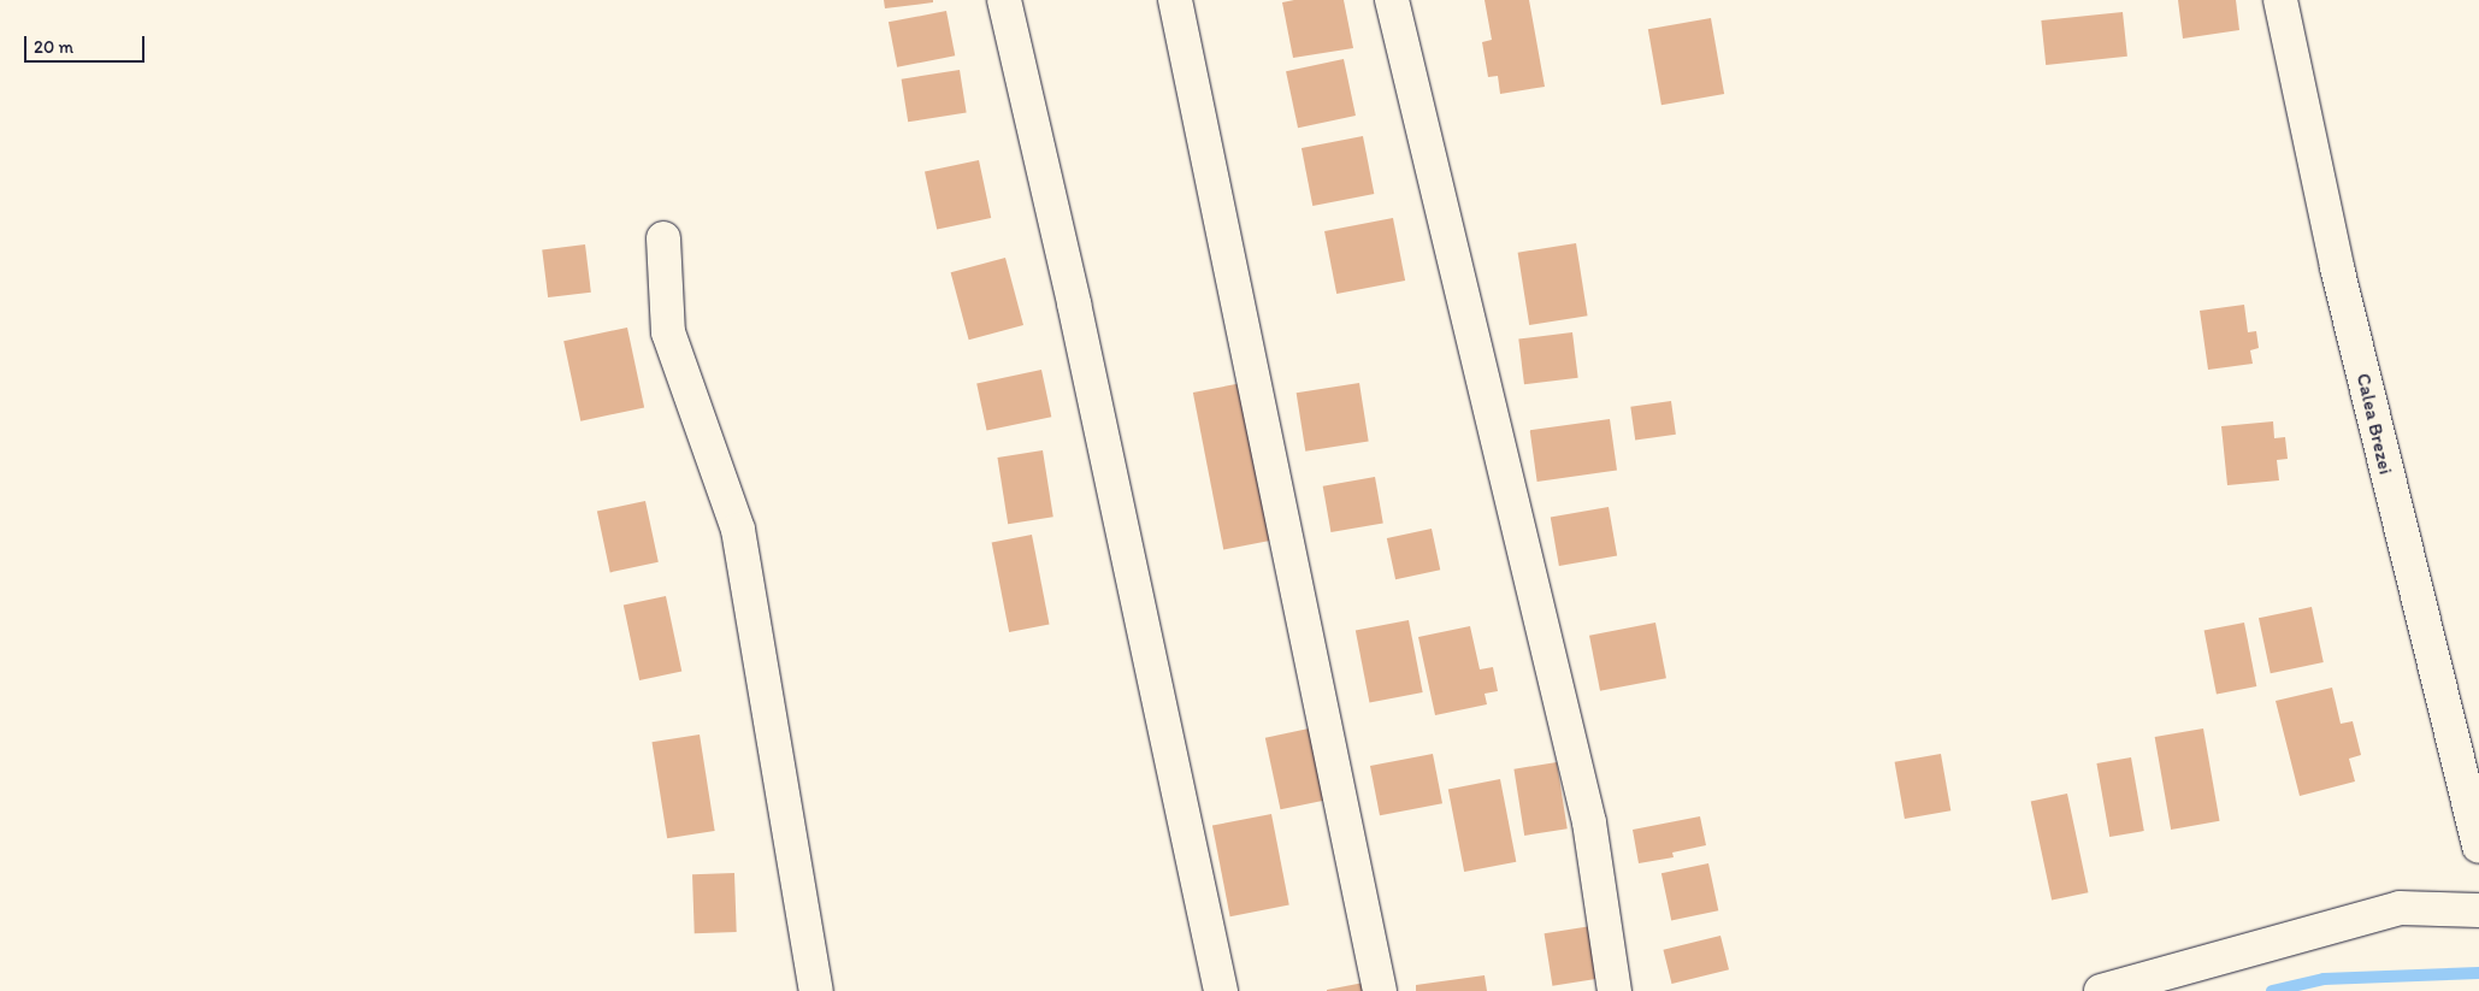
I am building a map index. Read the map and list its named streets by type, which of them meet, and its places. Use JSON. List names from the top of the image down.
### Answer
{
  "streets": {
    "street": ["Calea Brezei"]
  },
  "scale_bar": "20 m"
}
